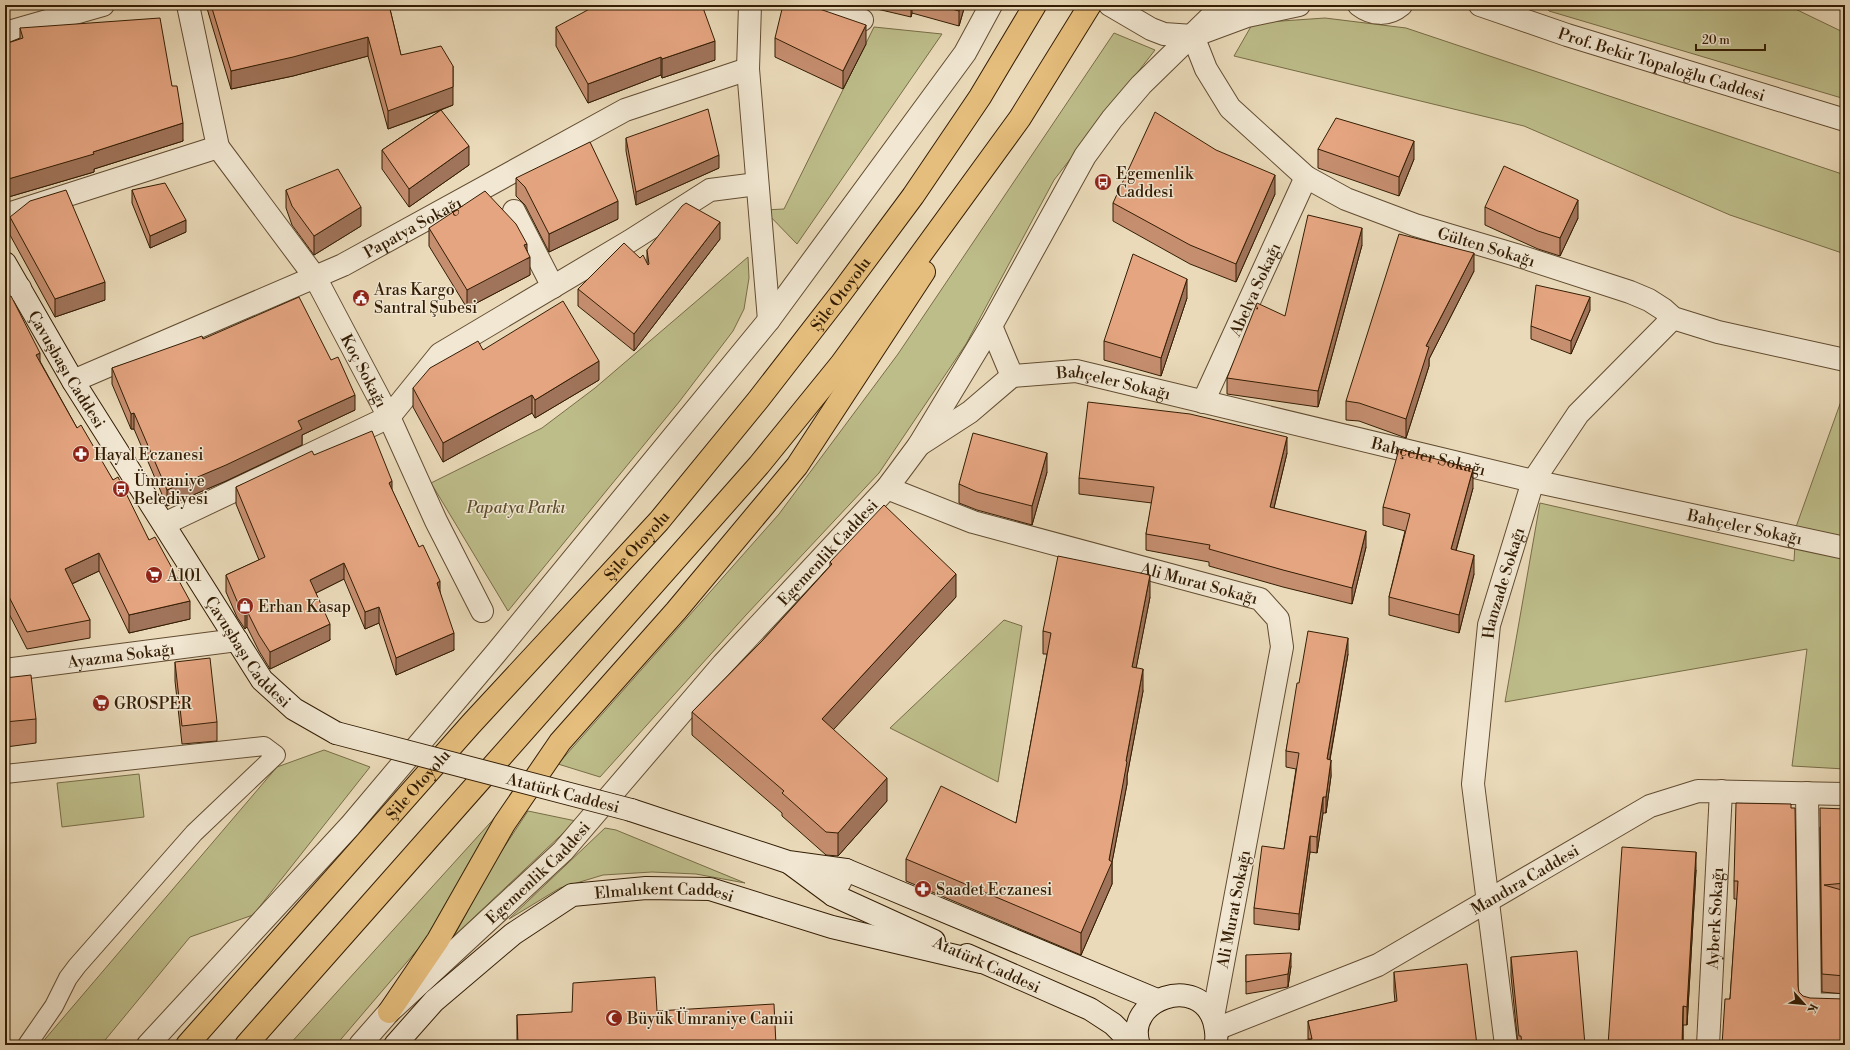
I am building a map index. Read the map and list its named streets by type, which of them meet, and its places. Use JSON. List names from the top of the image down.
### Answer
{
  "streets": {
    "highway": ["Şile Otoyolu"],
    "street": [
      "Prof. Bekir Topaloğlu Caddesi",
      "Papatya Sokağı",
      "Gülten Sokağı",
      "Abelya Sokağı",
      "Çavuşbaşı Caddesi",
      "Koç Sokağı",
      "Bahçeler Sokağı",
      "Egemenlik Caddesi",
      "Hanzade Sokağı",
      "Ali Murat Sokağı",
      "Ayazma Sokağı",
      "Atatürk Caddesi",
      "Mandıra Caddesi",
      "Elmalıkent Caddesi",
      "Ayberk Sokağı"
    ]
  },
  "crossings": [
    ["Papatya Sokağı", "Çavuşbaşı Caddesi"],
    ["Papatya Sokağı", "Koç Sokağı"],
    ["Gülten Sokağı", "Abelya Sokağı"],
    ["Gülten Sokağı", "Egemenlik Caddesi"],
    ["Gülten Sokağı", "Hanzade Sokağı"],
    ["Abelya Sokağı", "Bahçeler Sokağı"],
    ["Çavuşbaşı Caddesi", "Ayazma Sokağı"],
    ["Çavuşbaşı Caddesi", "Atatürk Caddesi"],
    ["Bahçeler Sokağı", "Hanzade Sokağı"],
    ["Egemenlik Caddesi", "Ali Murat Sokağı"],
    ["Hanzade Sokağı", "Mandıra Caddesi"],
    ["Ali Murat Sokağı", "Mandıra Caddesi"],
    ["Atatürk Caddesi", "Elmalıkent Caddesi"],
    ["Mandıra Caddesi", "Ayberk Sokağı"]
  ],
  "parks": ["Papatya Parkı"],
  "places": {
    "bus stop": ["Egemenlik Caddesi", "Ümraniye Belediyesi"],
    "public building": ["Aras Kargo Santral Şubesi"],
    "pharmacy": ["Hayal Eczanesi", "Saadet Eczanesi"],
    "supermarket": ["A101", "GROSPER"],
    "shop": ["Erhan Kasap"],
    "mosque": ["Büyük Ümraniye Camii"]
  },
  "scale_bar": "20 m",
  "north": "bottom right"
}
